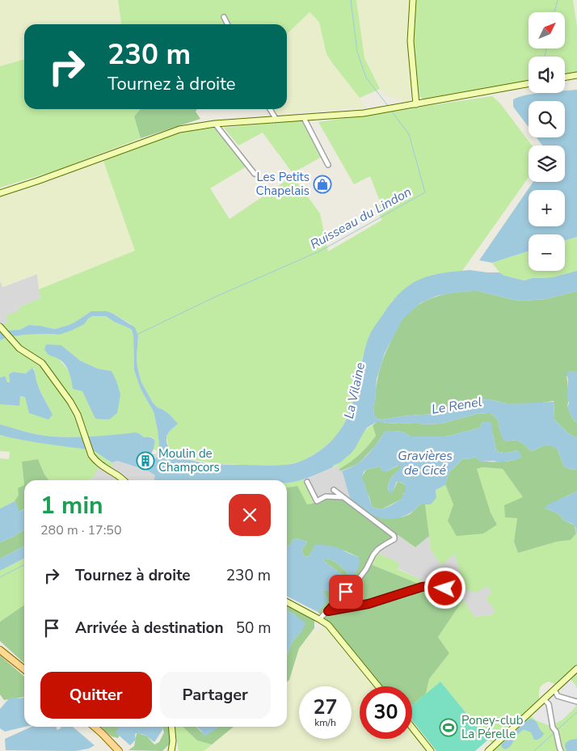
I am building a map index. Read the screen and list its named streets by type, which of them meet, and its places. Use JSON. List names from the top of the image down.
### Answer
{
  "water": [
    "Ruisseau du Lindon",
    "La Vilaine",
    "Le Renel",
    "Gravières de Cicé"
  ],
  "places": {
    "shop": ["Les Petits Chapelais"],
    "building": ["Moulin de Champcors"],
    "sports": ["Poney-club La Pérelle"]
  },
  "north": "top right",
  "page": {
    "map_buttons": ["+", "−"],
    "turn": ["230 m", "Tournez à droite"],
    "heading": ["1 min", "280 m · 17:50"],
    "list": [
      {
        "name": "Tournez à droite",
        "value": "230 m"
      },
      {
        "name": "Arrivée à destination",
        "value": "50 m"
      }
    ],
    "buttons": ["Quitter", "Partager"],
    "speed": "27 km/h",
    "limit": "30"
  }
}
